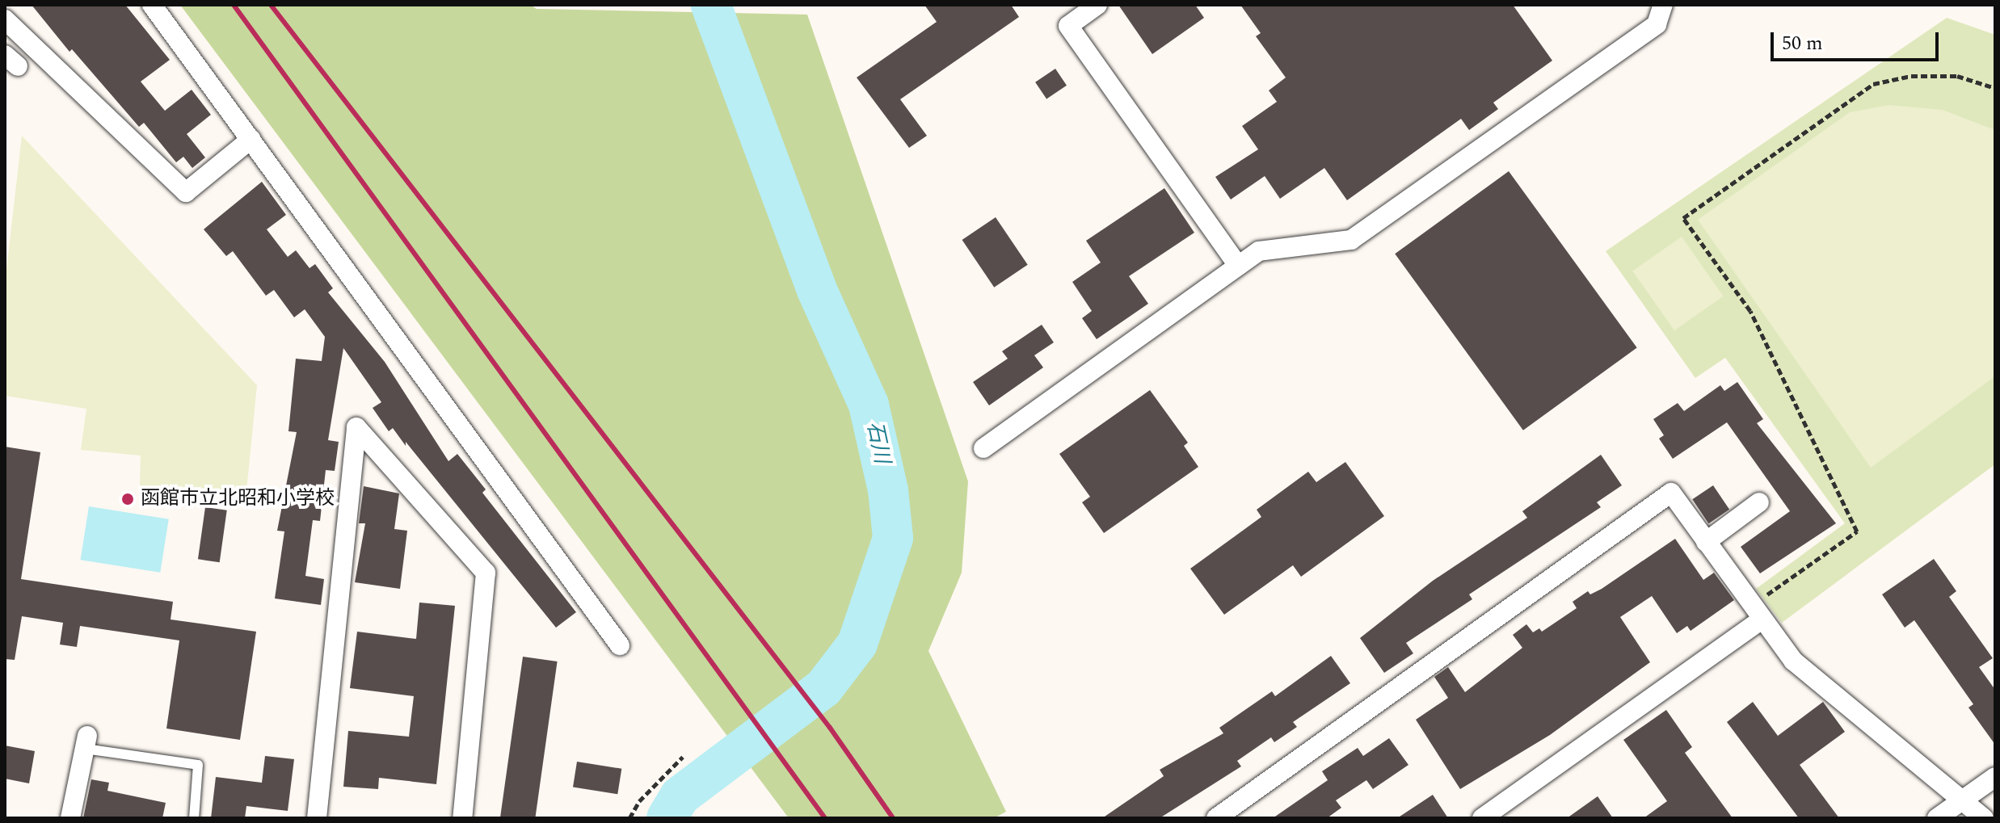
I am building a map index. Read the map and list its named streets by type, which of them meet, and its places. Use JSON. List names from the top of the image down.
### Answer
{
  "water": ["石川"],
  "places": ["函館市立北昭和小学校"],
  "scale_bar": "50 m"
}
